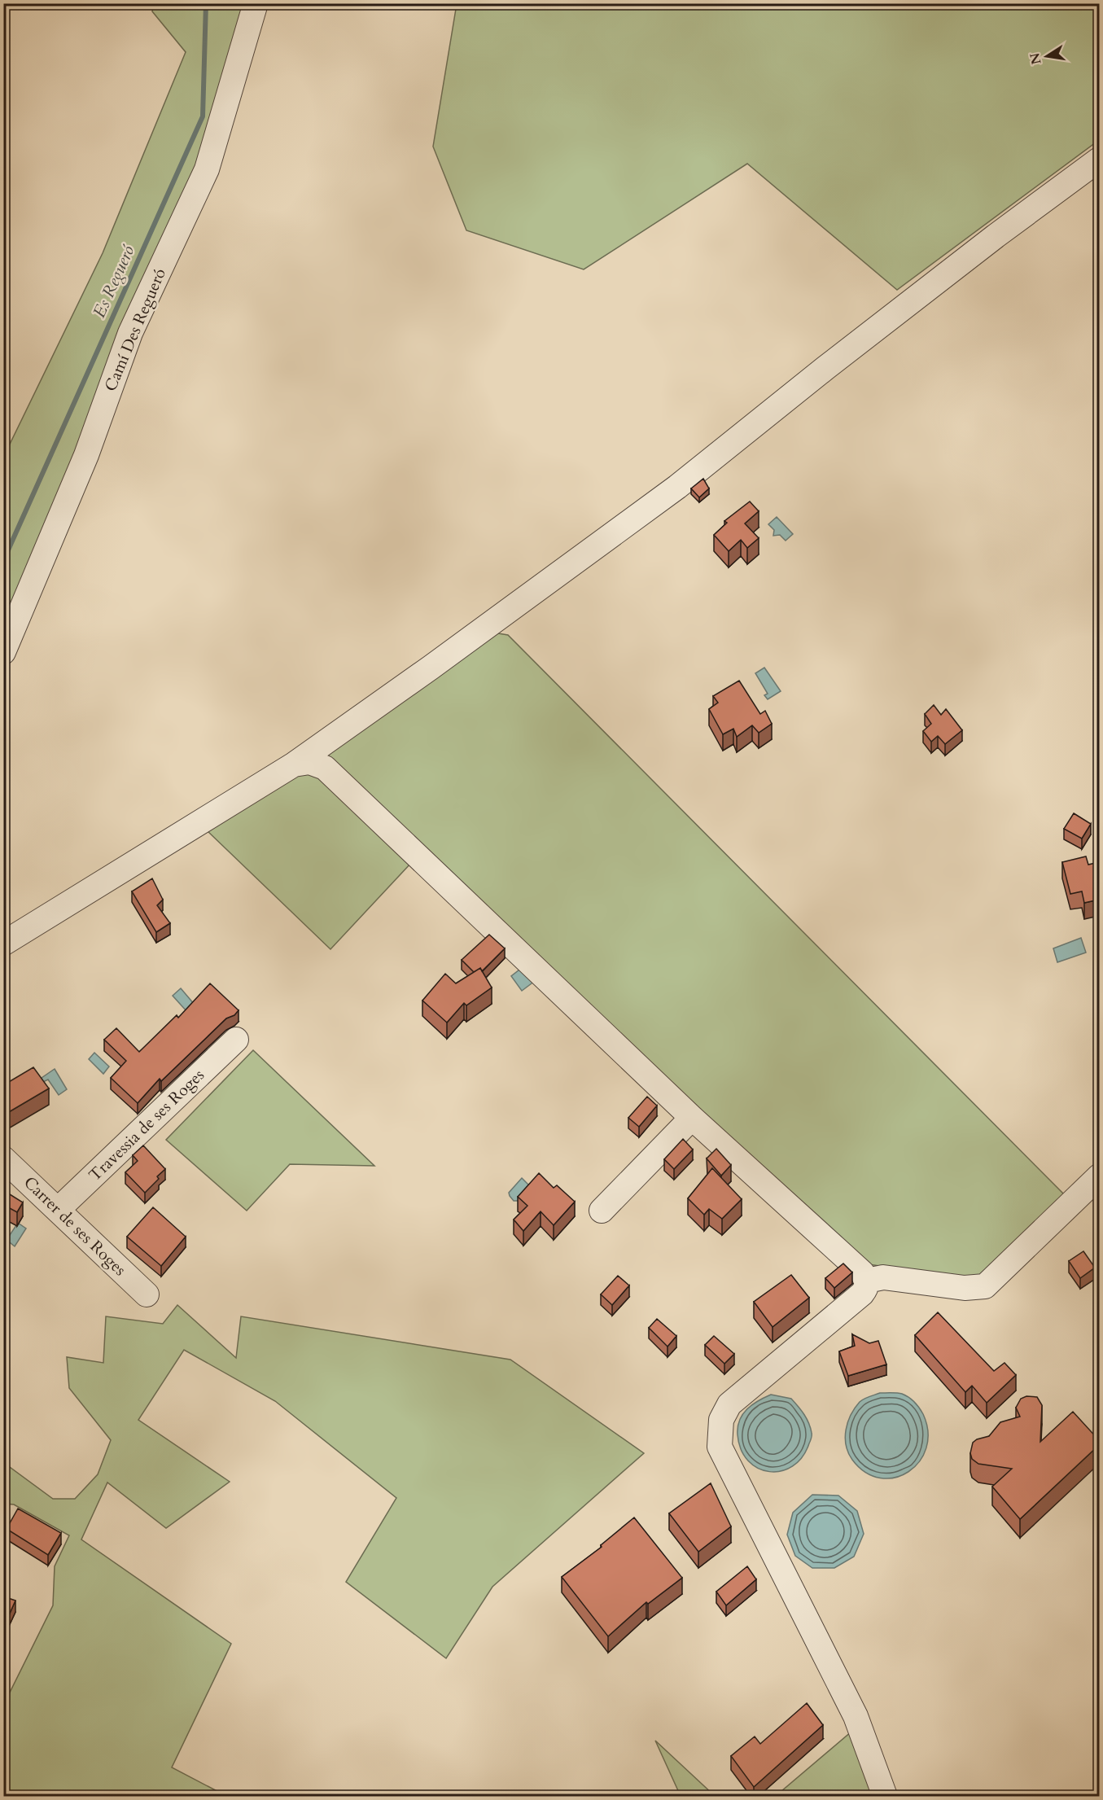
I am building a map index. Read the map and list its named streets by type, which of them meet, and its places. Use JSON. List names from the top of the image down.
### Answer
{
  "streets": {
    "street": ["Camí Des Regueró", "Travessia de ses Roges", "Carrer de ses Roges"]
  },
  "crossings": [
    ["Travessia de ses Roges", "Carrer de ses Roges"]
  ],
  "water": ["Es Regueró"],
  "north": "left"
}
